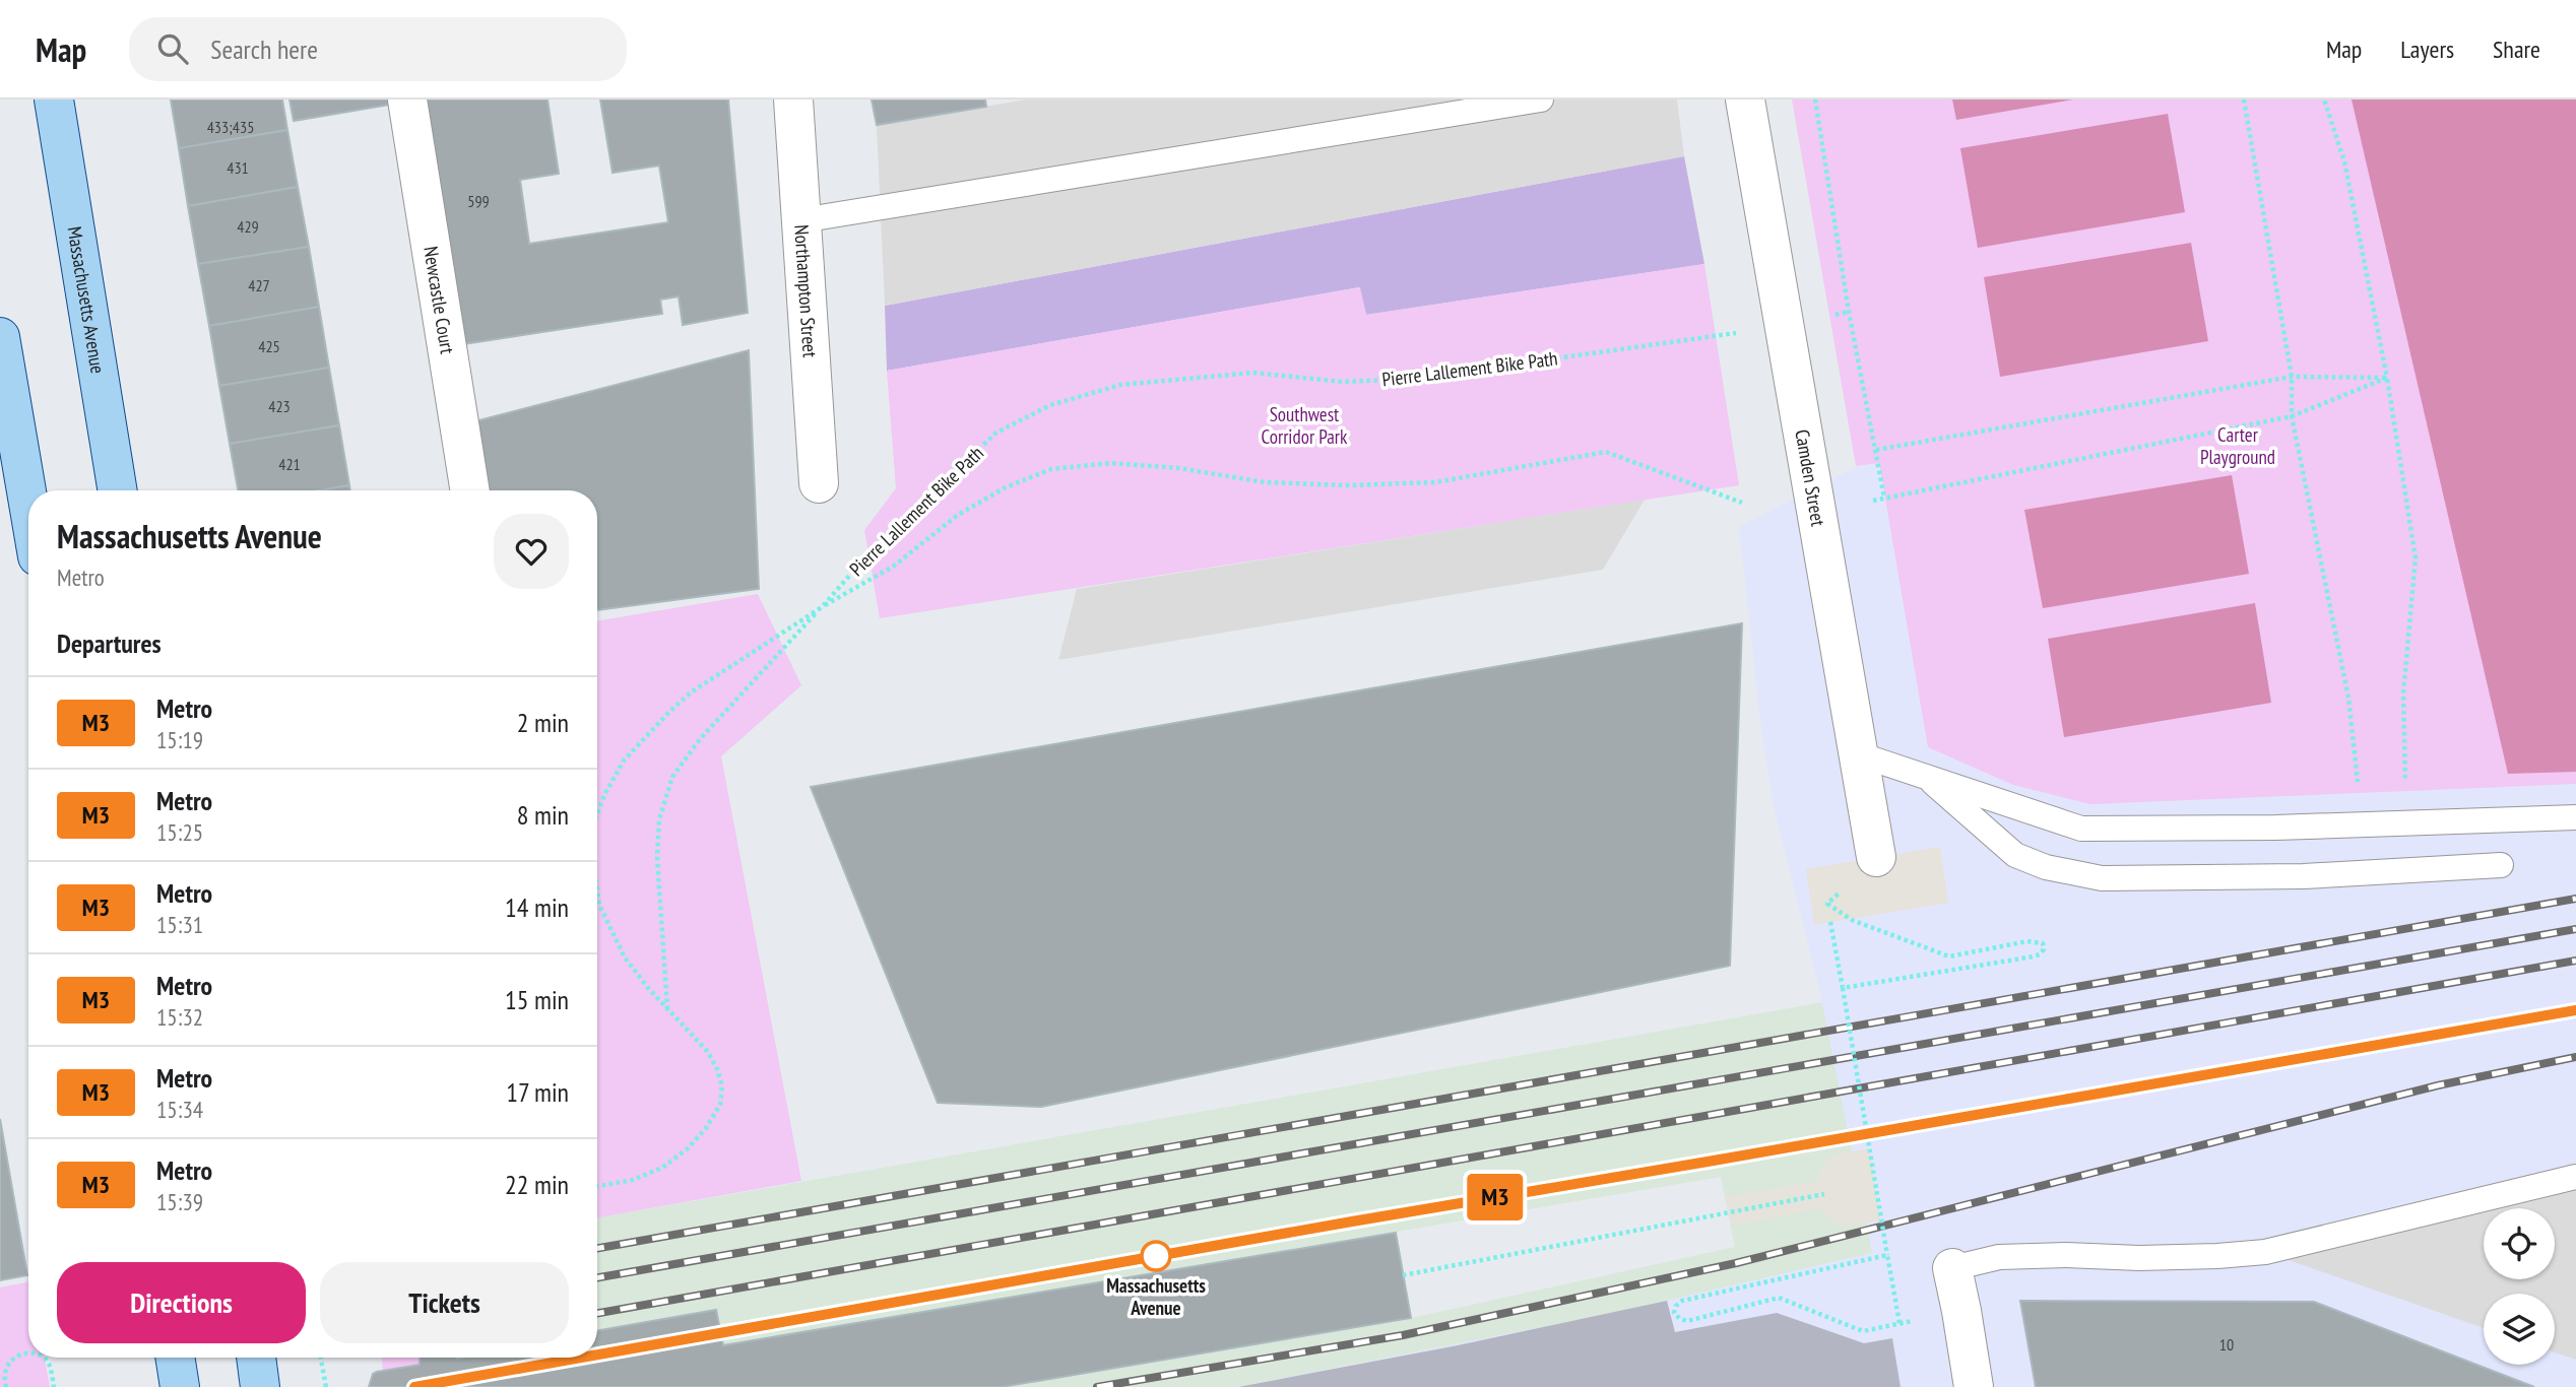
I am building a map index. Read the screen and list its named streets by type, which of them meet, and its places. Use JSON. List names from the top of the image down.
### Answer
{
  "streets": {
    "main road": ["Massachusetts Avenue"],
    "street": ["Northampton Street", "Newcastle Court", "Camden Street"],
    "path": ["Pierre Lallement Bike Path"]
  },
  "parks": ["Southwest Corridor Park", "Carter Playground"],
  "places": ["Massachusetts Avenue"],
  "lines": ["metro line M3"],
  "house_numbers": [
    "433;435",
    "431",
    "599",
    "429",
    "427",
    "425",
    "423",
    "421",
    "10"
  ],
  "page": {
    "header": "Map",
    "search": "Search here",
    "nav": ["Map", "Layers", "Share"],
    "on_map": "M3",
    "heading": [
      ["Massachusetts Avenue", "Metro"],
      "Departures"
    ],
    "list": [
      {
        "mark": "M3",
        "name": "Metro",
        "note": "15:19",
        "value": "2 min"
      },
      {
        "mark": "M3",
        "name": "Metro",
        "note": "15:25",
        "value": "8 min"
      },
      {
        "mark": "M3",
        "name": "Metro",
        "note": "15:31",
        "value": "14 min"
      },
      {
        "mark": "M3",
        "name": "Metro",
        "note": "15:32",
        "value": "15 min"
      },
      {
        "mark": "M3",
        "name": "Metro",
        "note": "15:34",
        "value": "17 min"
      },
      {
        "mark": "M3",
        "name": "Metro",
        "note": "15:39",
        "value": "22 min"
      }
    ],
    "buttons": ["Directions", "Tickets"]
  }
}
